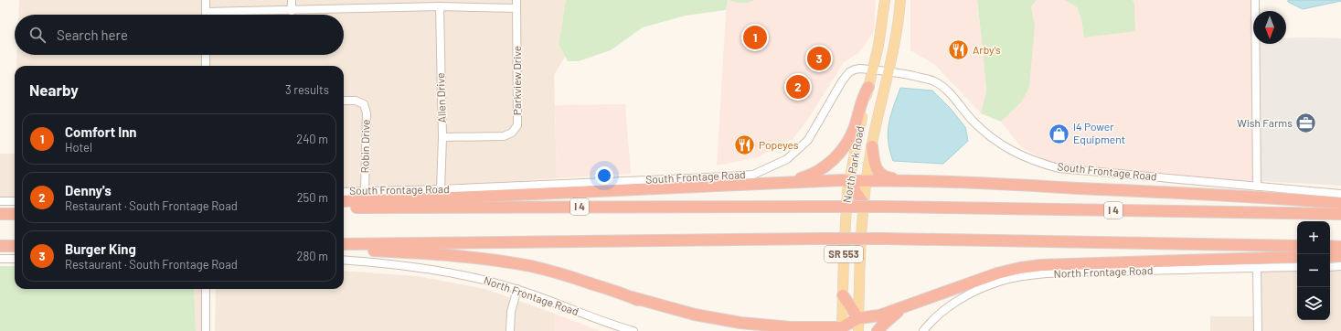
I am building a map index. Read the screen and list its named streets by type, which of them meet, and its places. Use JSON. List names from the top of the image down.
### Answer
{
  "streets": {
    "highway": ["I 4"],
    "main road": ["North Park Road", "SR 553"],
    "street": [
      "Parkview Drive",
      "Allen Drive",
      "Robin Drive",
      "South Frontage Road",
      "North Frontage Road"
    ]
  },
  "crossings": [
    ["Parkview Drive", "Allen Drive"],
    ["Allen Drive", "South Frontage Road"],
    ["Robin Drive", "South Frontage Road"],
    ["North Park Road", "South Frontage Road"]
  ],
  "places": {
    "restaurant": ["Arby's", "Popeyes"],
    "office": ["Wish Farms"],
    "shop": ["I4 Power Equipment"]
  },
  "north": "bottom",
  "page": {
    "search": "Search here",
    "pins": ["1", "3", "2"],
    "heading": ["Nearby", "3 results"],
    "list": [
      {
        "mark": "1",
        "name": "Comfort Inn",
        "note": "Hotel",
        "value": "240 m"
      },
      {
        "mark": "2",
        "name": "Denny's",
        "note": "Restaurant · South Frontage Road",
        "value": "250 m"
      },
      {
        "mark": "3",
        "name": "Burger King",
        "note": "Restaurant · South Frontage Road",
        "value": "280 m"
      }
    ],
    "map_buttons": ["+", "−"]
  }
}
